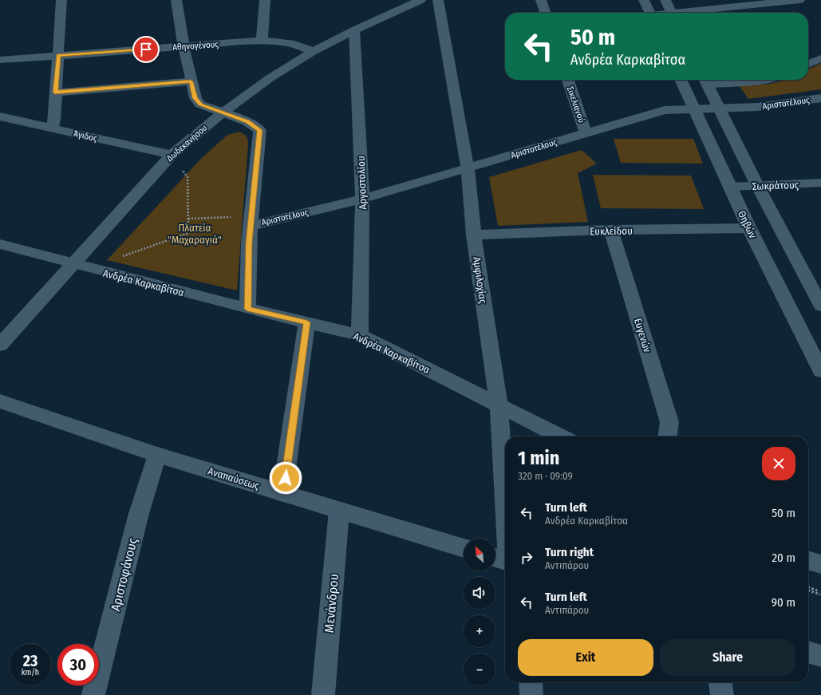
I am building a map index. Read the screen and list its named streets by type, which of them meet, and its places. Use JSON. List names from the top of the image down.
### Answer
{
  "streets": {
    "street": [
      "Αθηνογένους",
      "Αριστοτέλους",
      "Σικελιανού",
      "Άγιδος",
      "Δωδεκανήσου",
      "Αργοστολίου",
      "Σωκράτους",
      "Θηβών",
      "Ευκλείδου",
      "Αμφιλοχίας",
      "Ανδρέα Καρκαβίτσα",
      "Ευγενών",
      "Αναπαύσεως",
      "Αριστοφάνους",
      "Μενάνδρου"
    ]
  },
  "crossings": [
    ["Αθηνογένους", "Δωδεκανήσου"],
    ["Αριστοτέλους", "Σικελιανού"],
    ["Αριστοτέλους", "Αργοστολίου"],
    ["Αριστοτέλους", "Θηβών"],
    ["Αριστοτέλους", "Αμφιλοχίας"],
    ["Άγιδος", "Δωδεκανήσου"],
    ["Δωδεκανήσου", "Αργοστολίου"],
    ["Δωδεκανήσου", "Ανδρέα Καρκαβίτσα"],
    ["Αργοστολίου", "Ανδρέα Καρκαβίτσα"],
    ["Σωκράτους", "Θηβών"],
    ["Θηβών", "Ευκλείδου"],
    ["Ευκλείδου", "Αμφιλοχίας"],
    ["Ευκλείδου", "Ευγενών"],
    ["Αμφιλοχίας", "Ανδρέα Καρκαβίτσα"],
    ["Αναπαύσεως", "Αριστοφάνους"],
    ["Αναπαύσεως", "Μενάνδρου"]
  ],
  "parks": ["Πλατεία \"Μαχαραγιά\""],
  "north": "top left",
  "page": {
    "turn": ["50 m", "Ανδρέα Καρκαβίτσα"],
    "heading": ["1 min", "320 m · 09:09"],
    "list": [
      {
        "name": "Turn left",
        "note": "Ανδρέα Καρκαβίτσα",
        "value": "50 m"
      },
      {
        "name": "Turn right",
        "note": "Αντιπάρου",
        "value": "20 m"
      },
      {
        "name": "Turn left",
        "note": "Αντιπάρου",
        "value": "90 m"
      }
    ],
    "map_buttons": ["+", "−"],
    "buttons": ["Exit", "Share"],
    "speed": "23 km/h",
    "limit": "30"
  }
}
